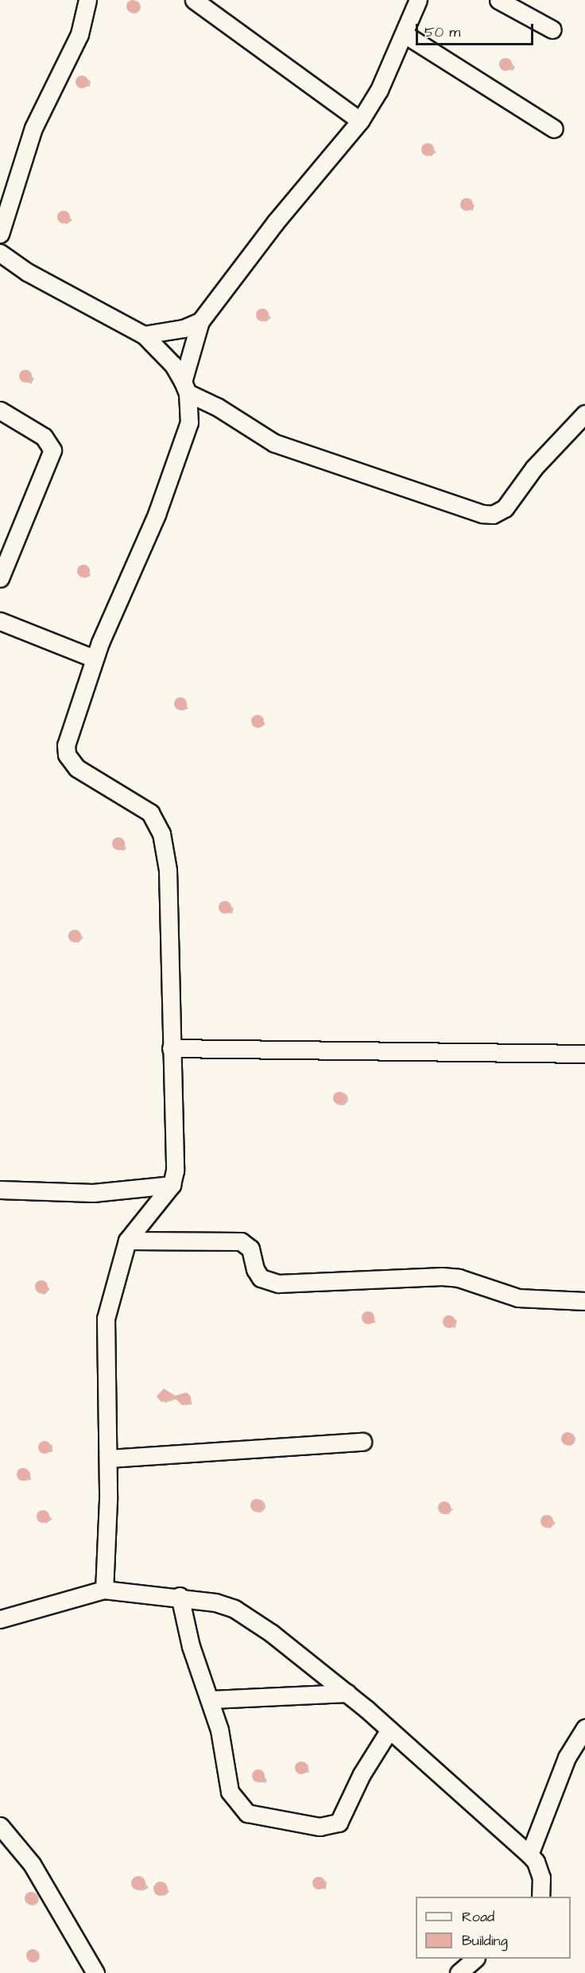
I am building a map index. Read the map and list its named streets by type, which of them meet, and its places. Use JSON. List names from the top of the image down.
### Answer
{
  "legend": ["Road", "Building"],
  "scale_bar": "50 m"
}
